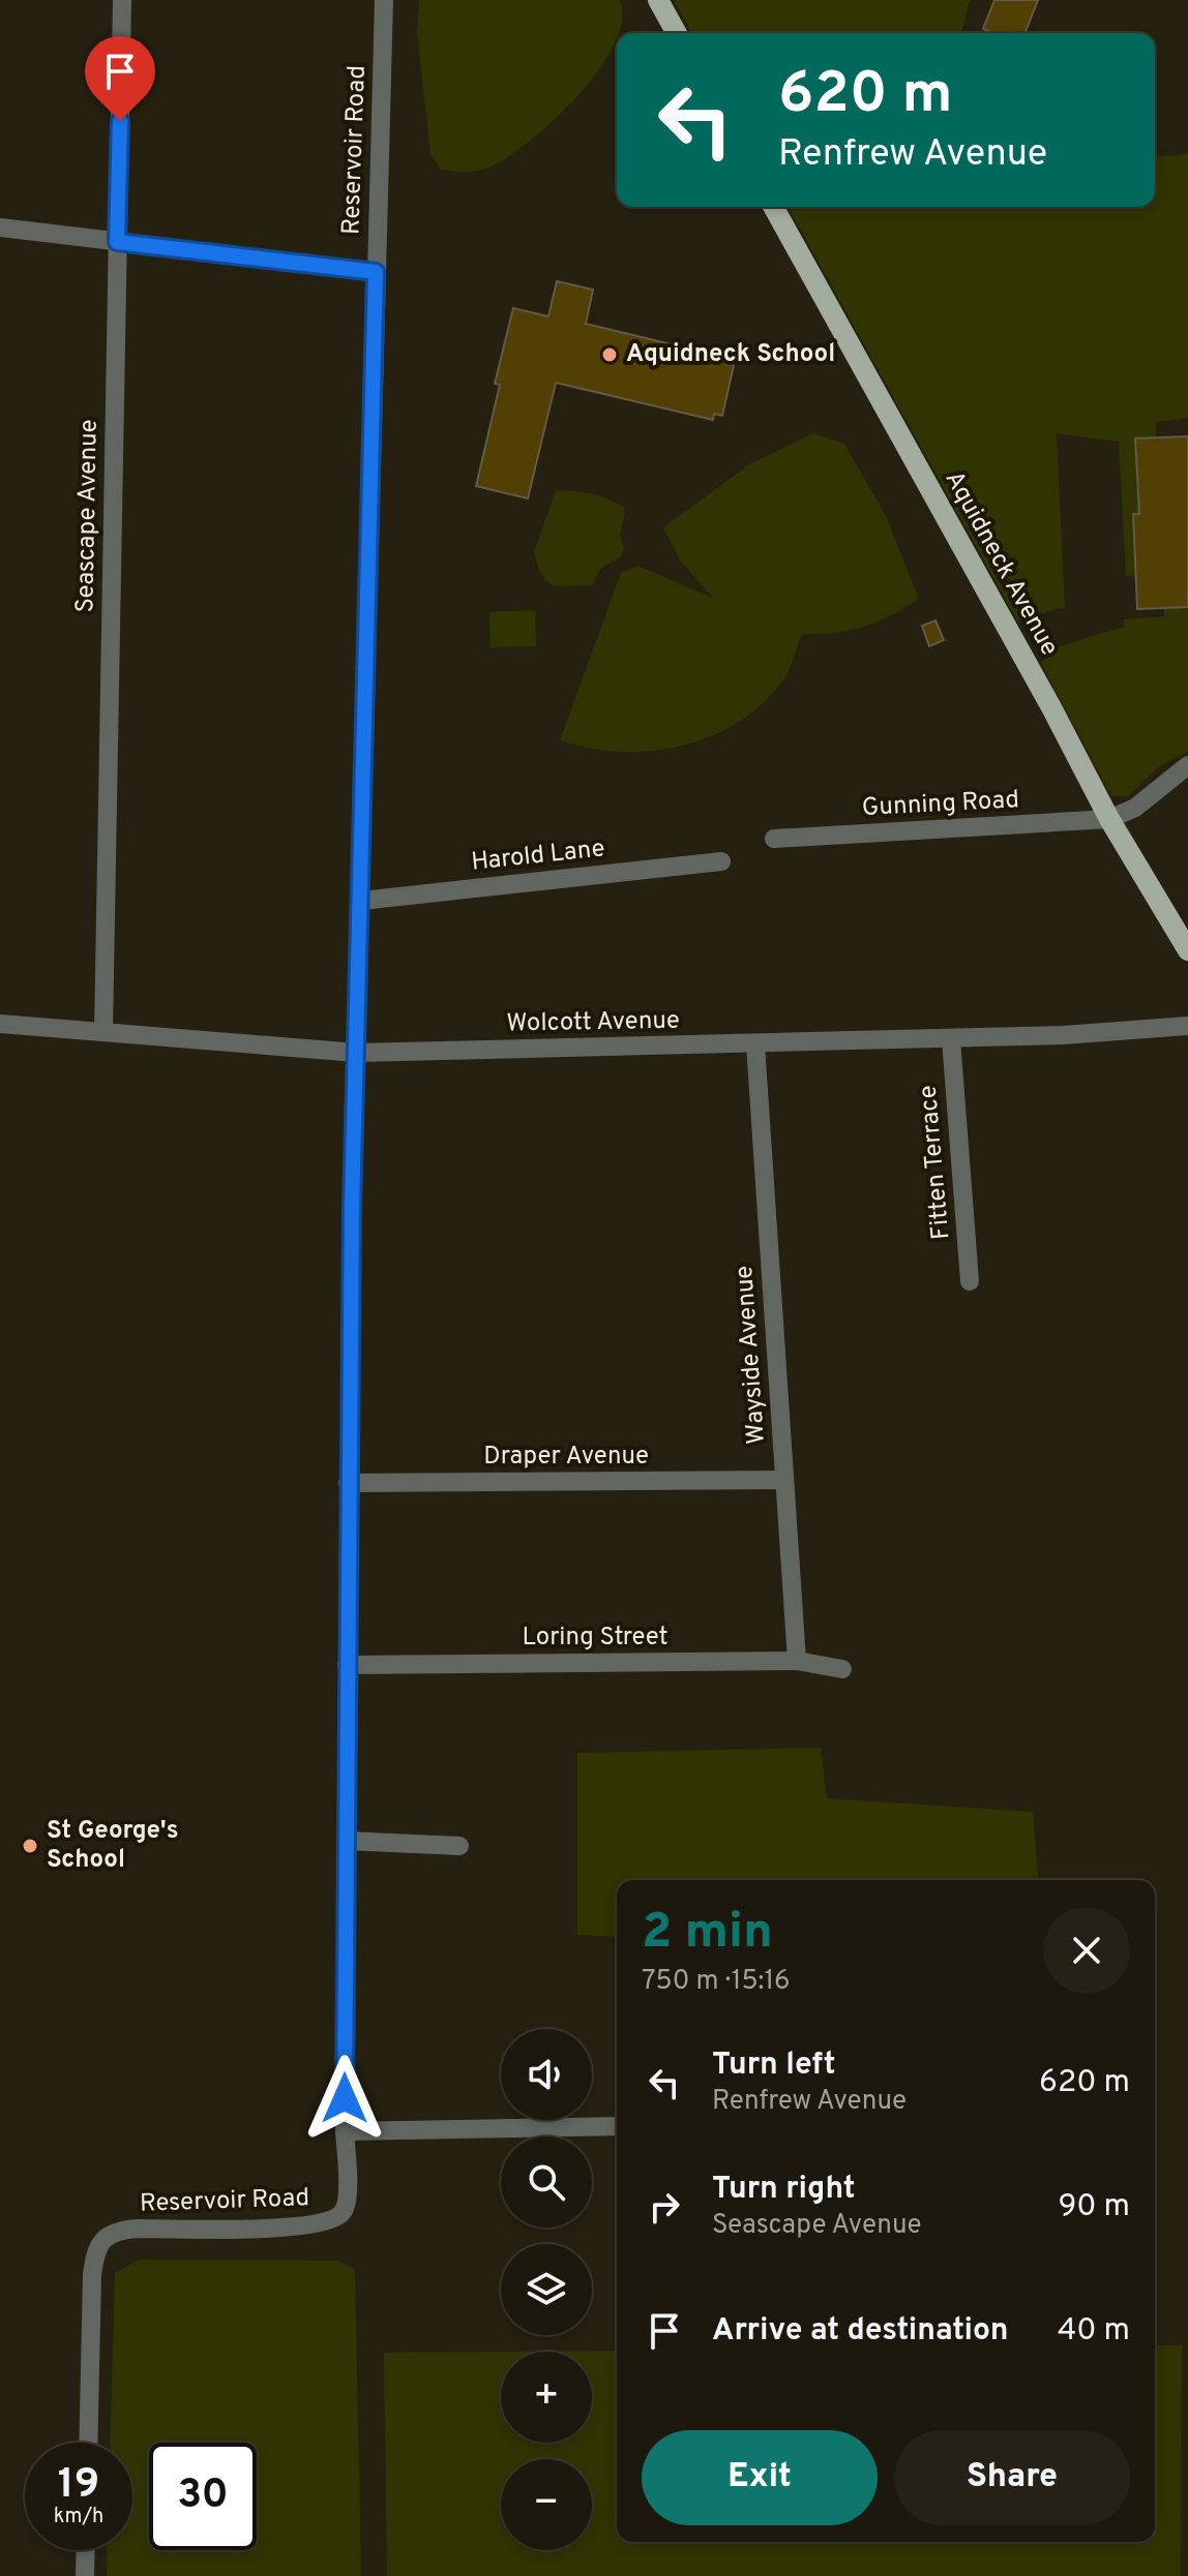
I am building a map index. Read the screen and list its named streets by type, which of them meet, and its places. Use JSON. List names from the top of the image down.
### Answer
{
  "streets": {
    "main road": ["Aquidneck Avenue"],
    "street": [
      "Reservoir Road",
      "Seascape Avenue",
      "Gunning Road",
      "Harold Lane",
      "Wolcott Avenue",
      "Fitten Terrace",
      "Wayside Avenue",
      "Draper Avenue",
      "Loring Street"
    ]
  },
  "crossings": [
    ["Reservoir Road", "Harold Lane"],
    ["Reservoir Road", "Wolcott Avenue"],
    ["Reservoir Road", "Draper Avenue"],
    ["Reservoir Road", "Loring Street"],
    ["Seascape Avenue", "Wolcott Avenue"],
    ["Aquidneck Avenue", "Gunning Road"],
    ["Wolcott Avenue", "Fitten Terrace"],
    ["Wolcott Avenue", "Wayside Avenue"],
    ["Wayside Avenue", "Draper Avenue"],
    ["Wayside Avenue", "Loring Street"]
  ],
  "places": ["Aquidneck School", "St George's School"],
  "page": {
    "turn": ["620 m", "Renfrew Avenue"],
    "heading": ["2 min", "750 m · 15:16"],
    "list": [
      {
        "name": "Turn left",
        "note": "Renfrew Avenue",
        "value": "620 m"
      },
      {
        "name": "Turn right",
        "note": "Seascape Avenue",
        "value": "90 m"
      },
      {
        "name": "Arrive at destination",
        "value": "40 m"
      }
    ],
    "map_buttons": ["+", "−"],
    "buttons": ["Exit", "Share"],
    "speed": "19 km/h",
    "limit": "30"
  }
}
